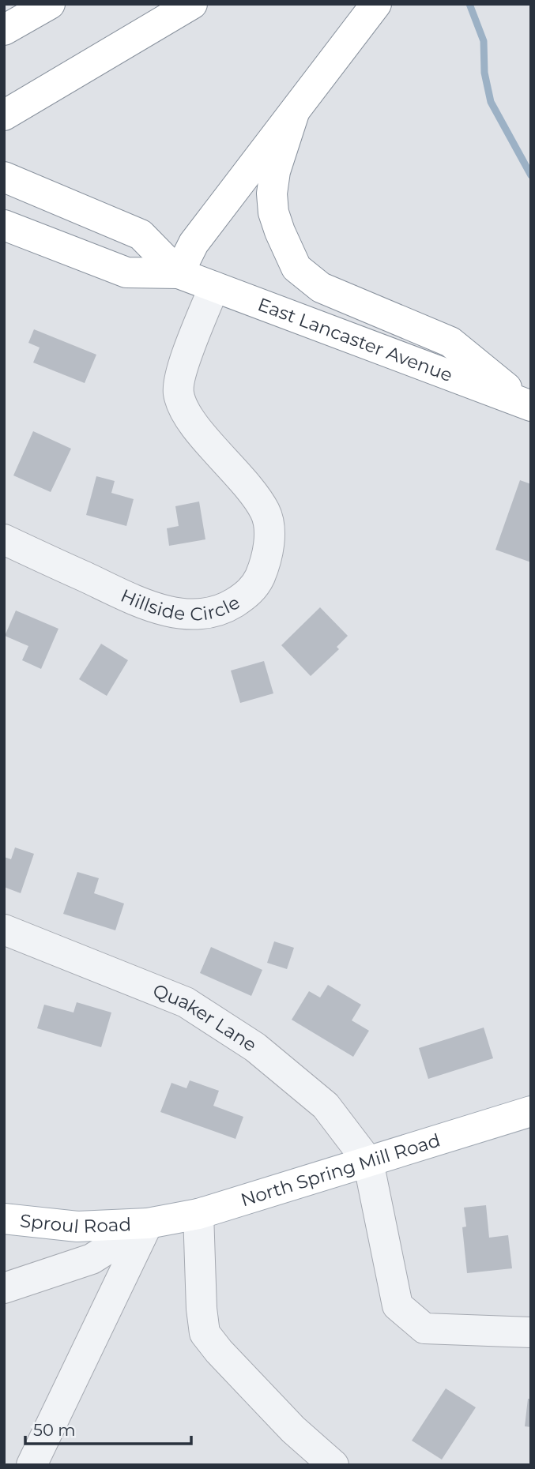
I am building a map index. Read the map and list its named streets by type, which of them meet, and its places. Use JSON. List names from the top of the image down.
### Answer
{
  "streets": {
    "main road": ["East Lancaster Avenue", "North Spring Mill Road", "Sproul Road"],
    "street": ["Hillside Circle", "Quaker Lane"]
  },
  "crossings": [
    ["East Lancaster Avenue", "Hillside Circle"],
    ["Quaker Lane", "North Spring Mill Road"],
    ["North Spring Mill Road", "Sproul Road"]
  ],
  "scale_bar": "50 m"
}
